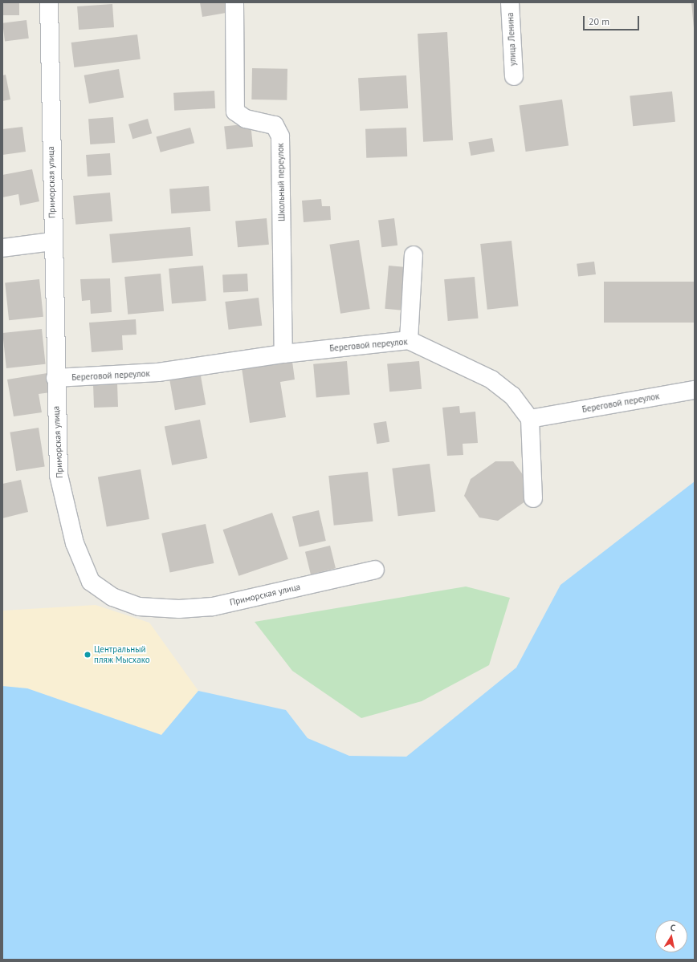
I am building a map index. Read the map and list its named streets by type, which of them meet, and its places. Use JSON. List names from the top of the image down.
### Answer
{
  "streets": {
    "street": [
      "улица Ленина",
      "Приморская улица",
      "Школьный переулок",
      "Береговой переулок"
    ]
  },
  "crossings": [
    ["Приморская улица", "Береговой переулок"],
    ["Школьный переулок", "Береговой переулок"]
  ],
  "places": ["Центральный пляж Мысхако"],
  "scale_bar": "20 m",
  "north": "top"
}
